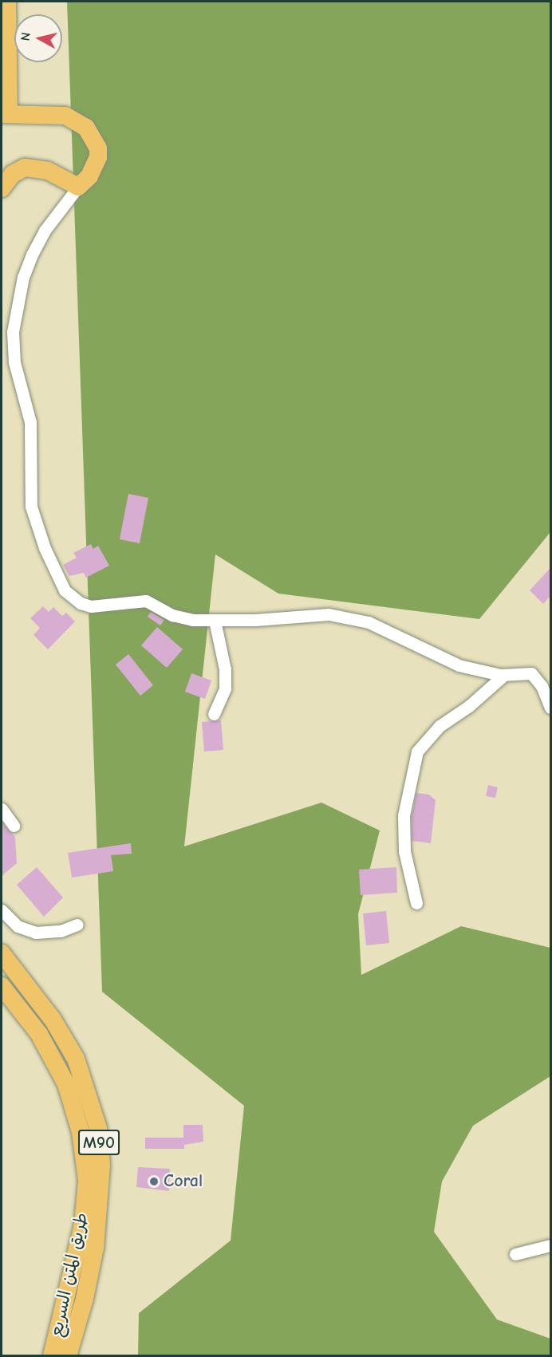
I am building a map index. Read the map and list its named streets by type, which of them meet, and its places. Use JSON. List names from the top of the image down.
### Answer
{
  "streets": {
    "highway": ["M90", "طريق المتن السريع"]
  },
  "places": ["Coral"],
  "north": "left"
}
